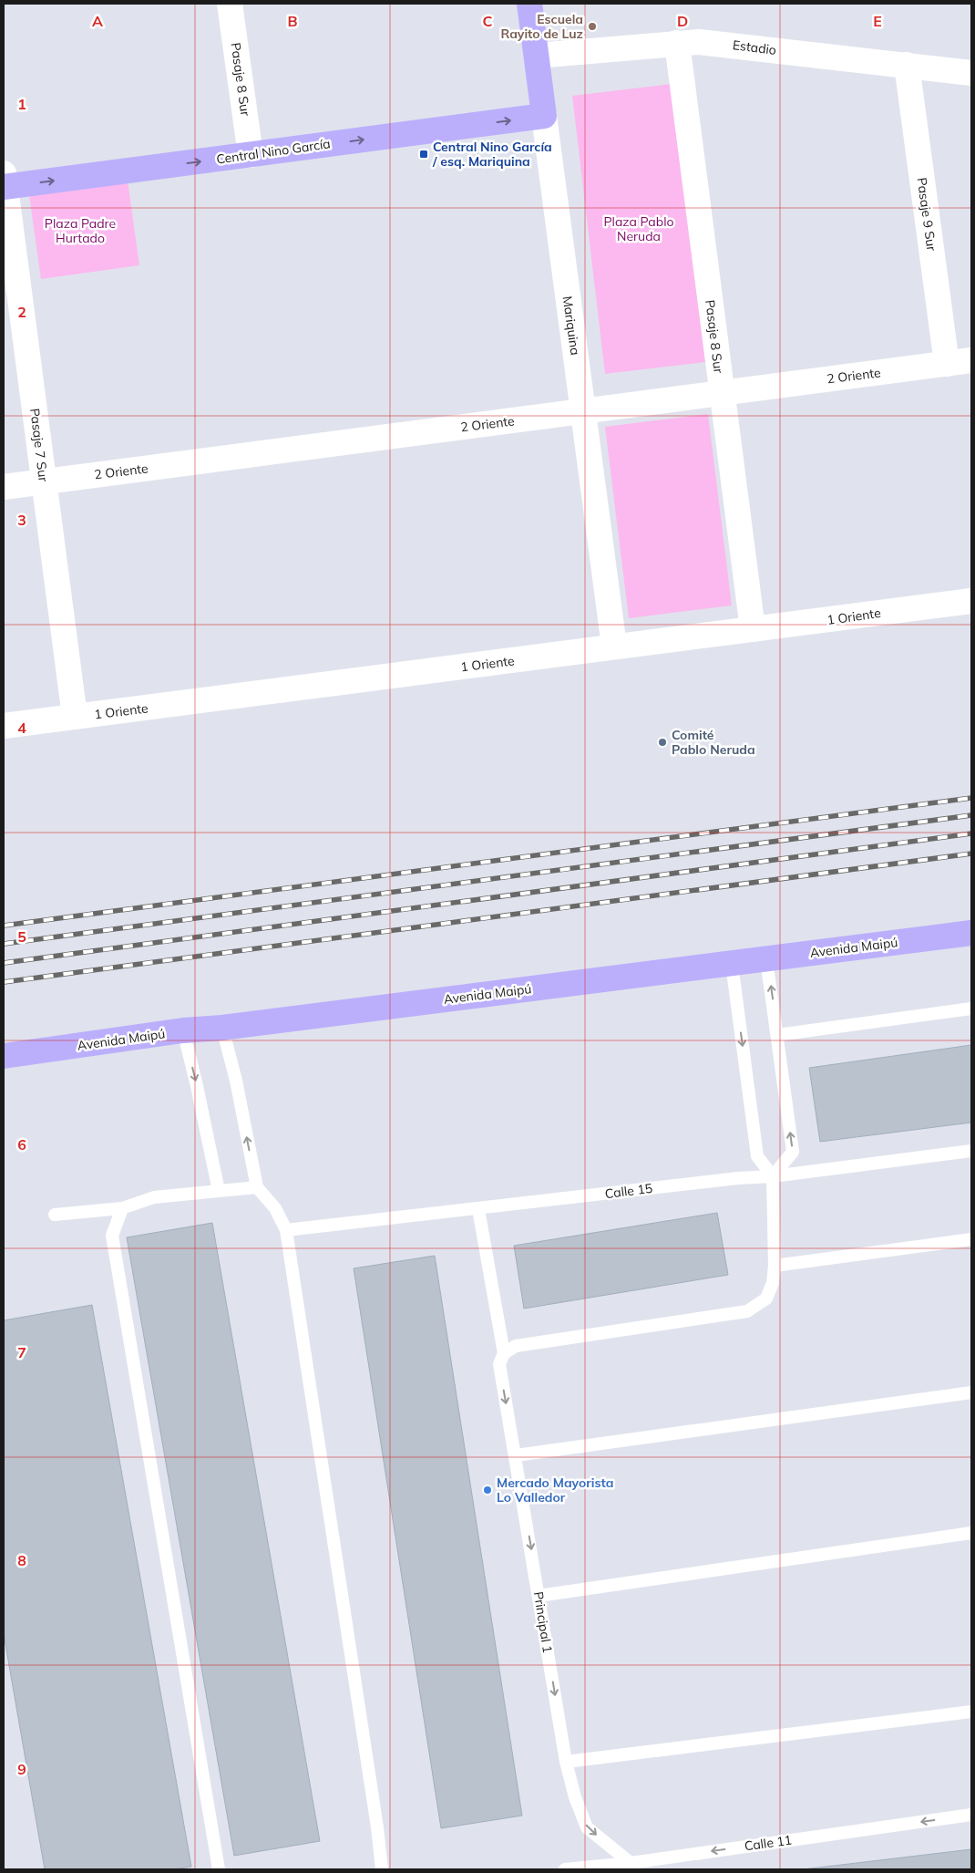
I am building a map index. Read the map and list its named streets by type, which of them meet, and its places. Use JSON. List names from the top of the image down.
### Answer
{
  "streets": {
    "main road": ["Central Nino García", "Mariquina", "Avenida Maipú"],
    "street": [
      "Estadio",
      "Pasaje 8 Sur",
      "Pasaje 9 Sur",
      "2 Oriente",
      "Pasaje 7 Sur",
      "1 Oriente"
    ],
    "lane": ["Calle 15", "Principal 1", "Calle 11"]
  },
  "crossings": [
    ["Estadio", "Pasaje 8 Sur"],
    ["Estadio", "Pasaje 9 Sur"],
    ["Estadio", "Mariquina"],
    ["Pasaje 8 Sur", "Central Nino García"],
    ["Pasaje 8 Sur", "2 Oriente"],
    ["Pasaje 8 Sur", "1 Oriente"],
    ["Central Nino García", "Mariquina"],
    ["Central Nino García", "Pasaje 7 Sur"],
    ["Pasaje 9 Sur", "2 Oriente"],
    ["Mariquina", "2 Oriente"],
    ["Mariquina", "1 Oriente"],
    ["2 Oriente", "Pasaje 7 Sur"],
    ["Pasaje 7 Sur", "1 Oriente"],
    ["Calle 15", "Principal 1"],
    ["Principal 1", "Calle 11"]
  ],
  "one_way": ["Central Nino García", "Principal 1"],
  "parks": ["Plaza Pablo Neruda", "Plaza Padre Hurtado"],
  "places": {
    "other": ["Escuela Rayito de Luz", "Comité Pablo Neruda", "Mercado Mayorista Lo Valledor"],
    "transit": ["Central Nino García / esq. Mariquina"]
  },
  "grid": {
    "columns": [
      "A",
      "B",
      "C",
      "D",
      "E"
    ],
    "rows": [
      "1",
      "2",
      "3",
      "4",
      "5",
      "6",
      "7",
      "8",
      "9"
    ]
  }
}
